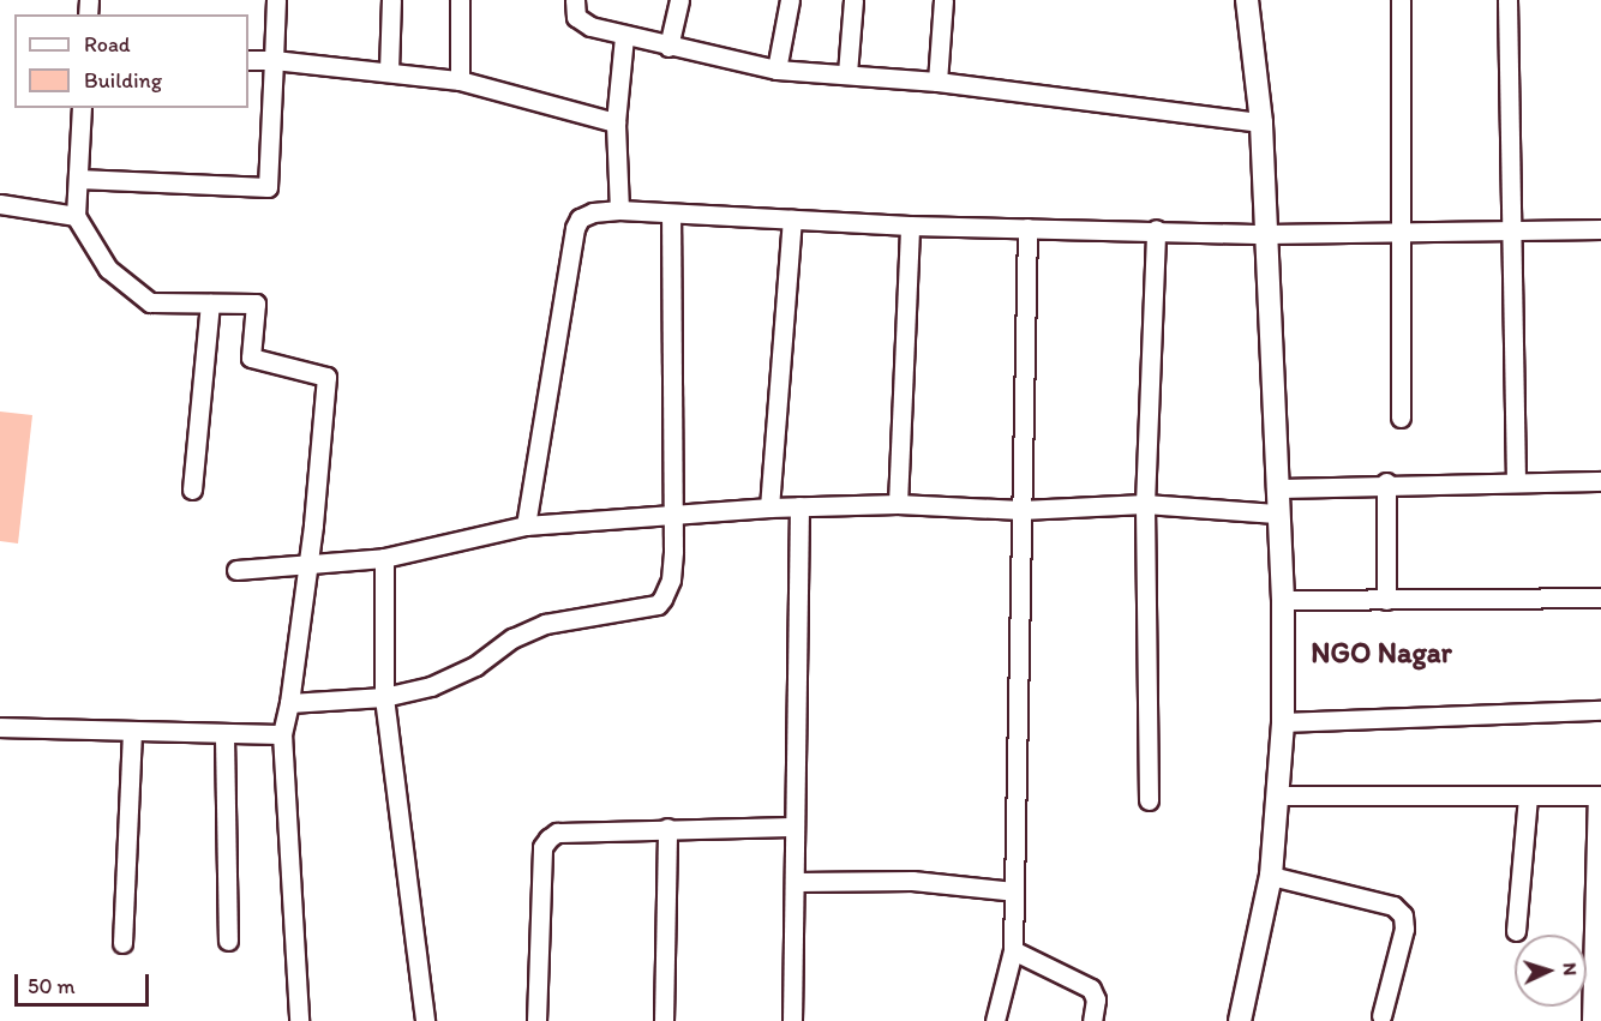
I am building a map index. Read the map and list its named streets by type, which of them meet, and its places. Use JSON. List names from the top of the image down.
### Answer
{
  "districts": ["NGO Nagar"],
  "legend": ["Road", "Building"],
  "scale_bar": "50 m",
  "north": "right"
}
